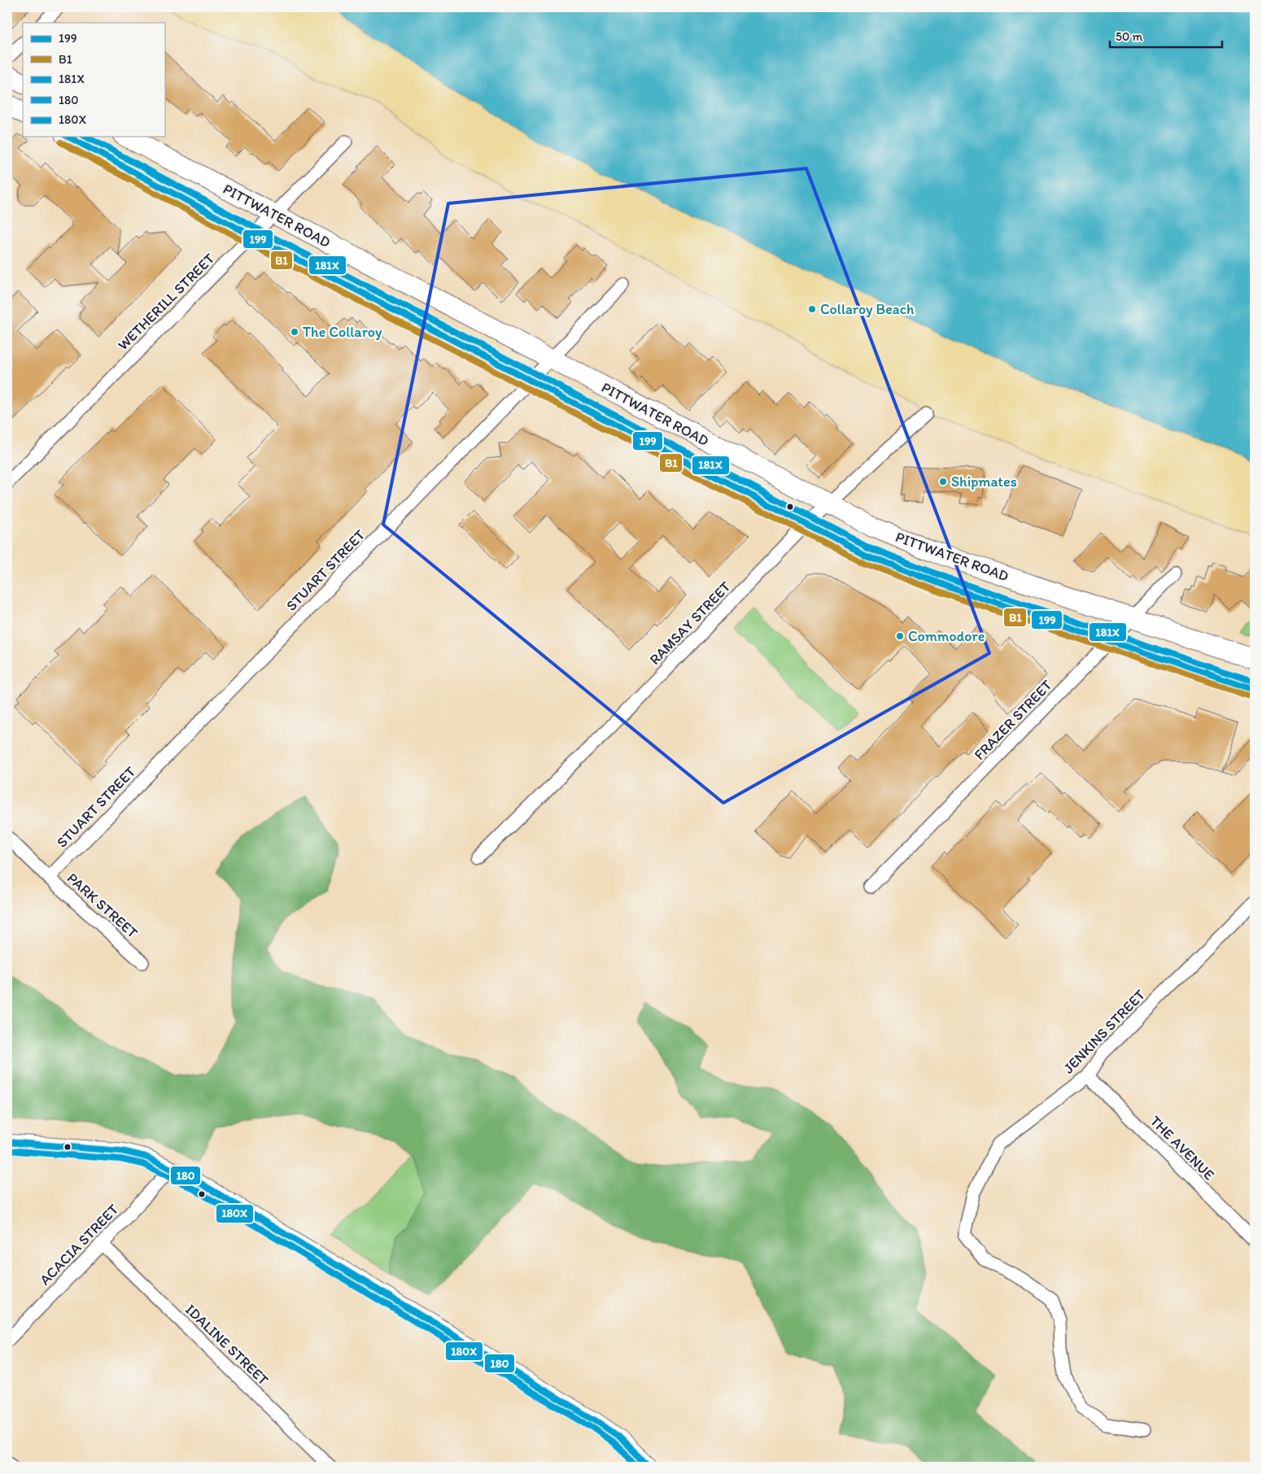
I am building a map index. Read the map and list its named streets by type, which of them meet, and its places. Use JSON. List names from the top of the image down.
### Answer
{
  "streets": {
    "highway": ["PITTWATER ROAD"],
    "street": [
      "WETHERILL STREET",
      "STUART STREET",
      "RAMSAY STREET",
      "FRAZER STREET",
      "PARK STREET",
      "JENKINS STREET",
      "THE AVENUE",
      "ACACIA STREET",
      "IDALINE STREET"
    ]
  },
  "crossings": [
    ["PITTWATER ROAD", "WETHERILL STREET"],
    ["PITTWATER ROAD", "STUART STREET"],
    ["PITTWATER ROAD", "RAMSAY STREET"],
    ["PITTWATER ROAD", "FRAZER STREET"],
    ["STUART STREET", "PARK STREET"],
    ["JENKINS STREET", "THE AVENUE"],
    ["ACACIA STREET", "IDALINE STREET"]
  ],
  "places": [
    "Collaroy Beach",
    "The Collaroy",
    "Shipmates",
    "Commodore"
  ],
  "lines": [
    "transit line 199",
    "transit line 181X",
    "transit line B1",
    "transit line 180",
    "transit line 180X"
  ],
  "legend": [
    "199",
    "B1",
    "181X",
    "180",
    "180X"
  ],
  "scale_bar": "50 m"
}
